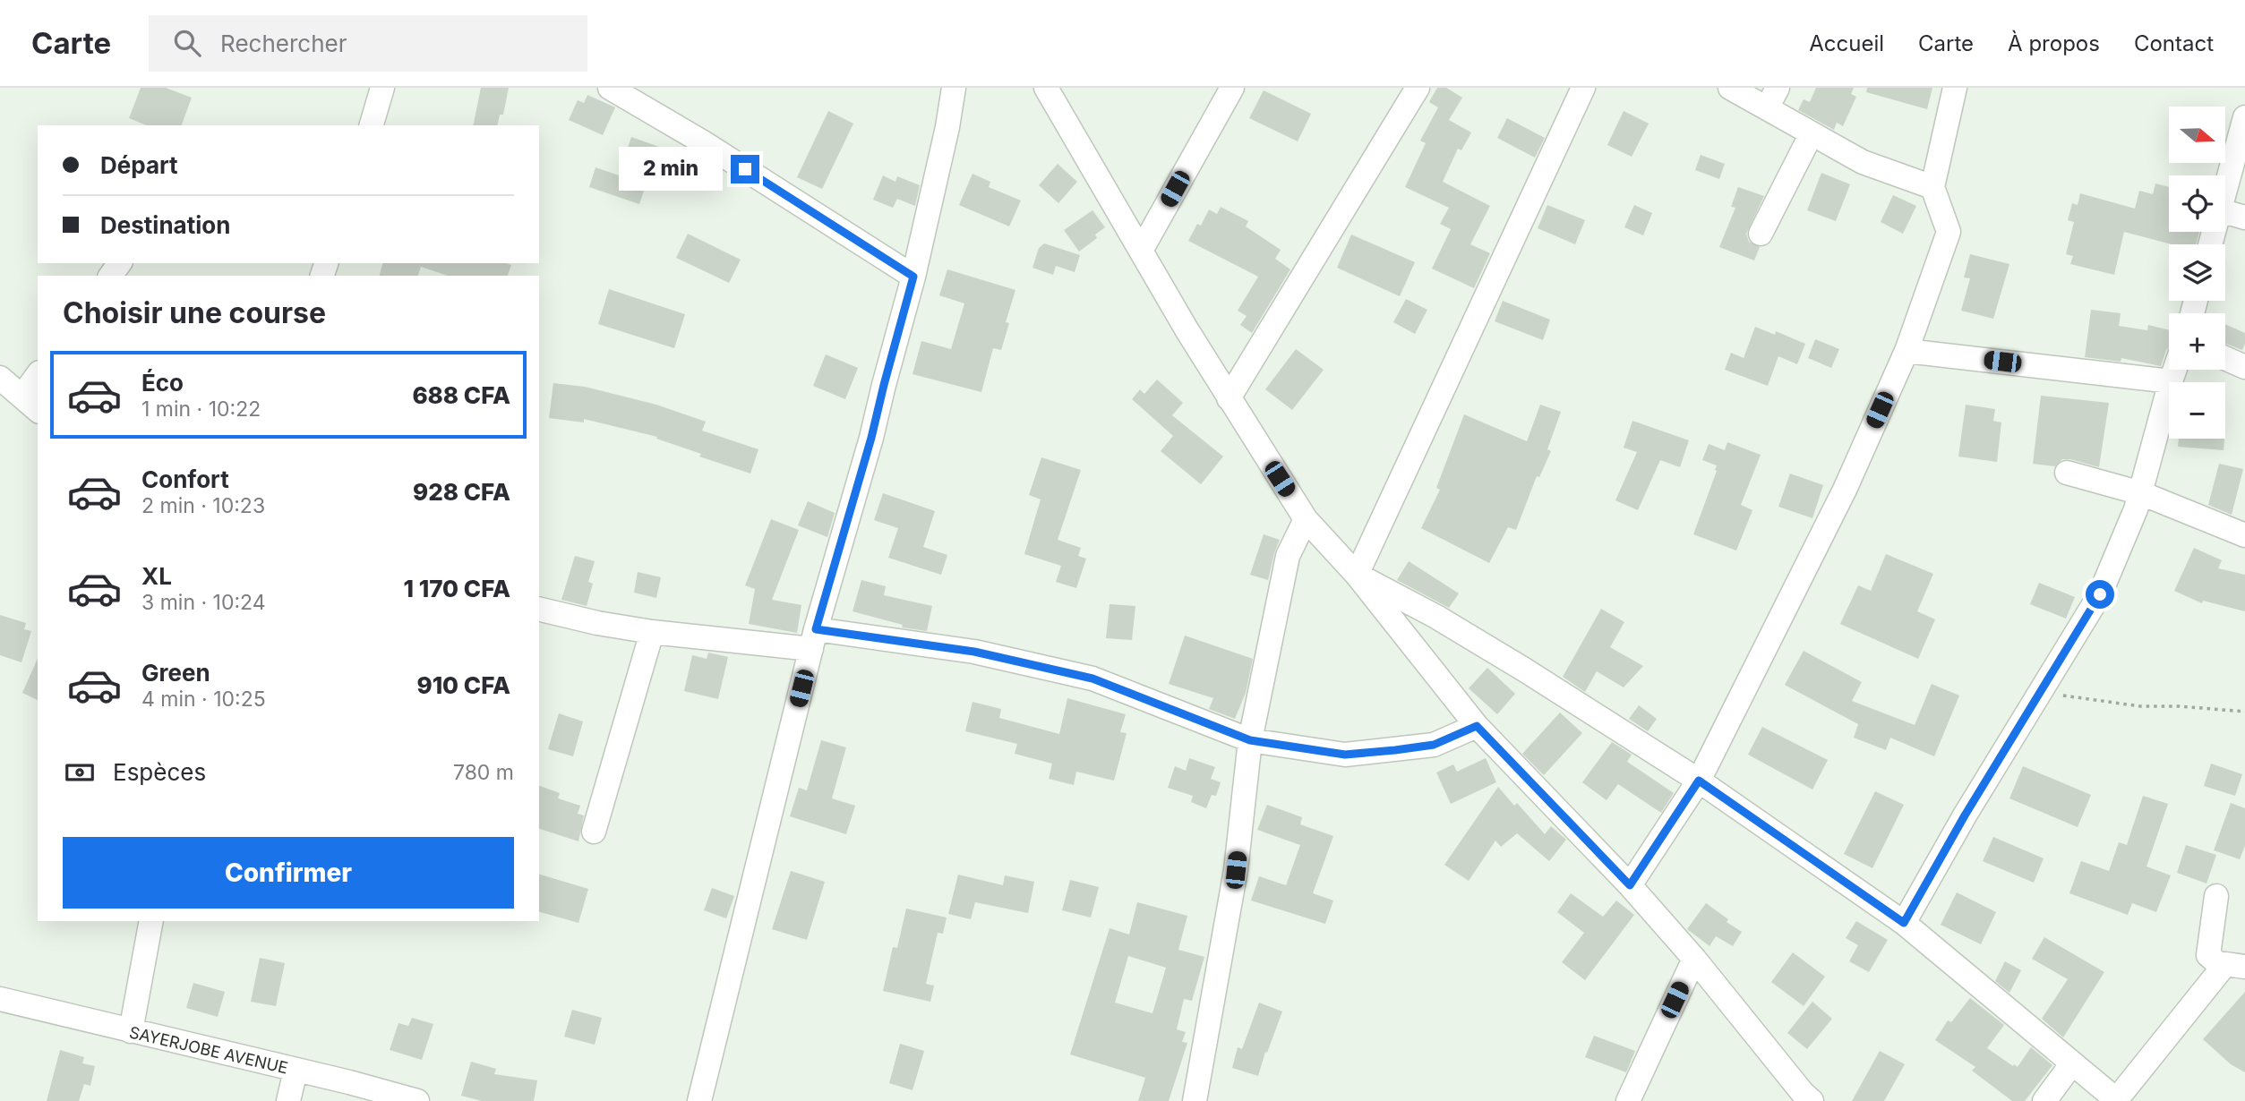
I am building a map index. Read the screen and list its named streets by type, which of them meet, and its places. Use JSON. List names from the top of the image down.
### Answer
{
  "streets": {
    "street": ["SAYERJOBE AVENUE"]
  },
  "north": "right",
  "page": {
    "header": "Carte",
    "search": "Rechercher",
    "nav": [
      "Accueil",
      "Carte",
      "À propos",
      "Contact"
    ],
    "map_buttons": ["+", "−"],
    "banner": ["Départ", "Destination"],
    "bubble": "2 min",
    "heading": "Choisir une course",
    "list": [
      {
        "name": "Éco",
        "note": "1 min · 10:22",
        "value": "688 CFA"
      },
      {
        "name": "Confort",
        "note": "2 min · 10:23",
        "value": "928 CFA"
      },
      {
        "name": "XL",
        "note": "3 min · 10:24",
        "value": "1 170 CFA"
      },
      {
        "name": "Green",
        "note": "4 min · 10:25",
        "value": "910 CFA"
      }
    ],
    "pay": ["Espèces", "780 m"],
    "buttons": "Confirmer"
  }
}
